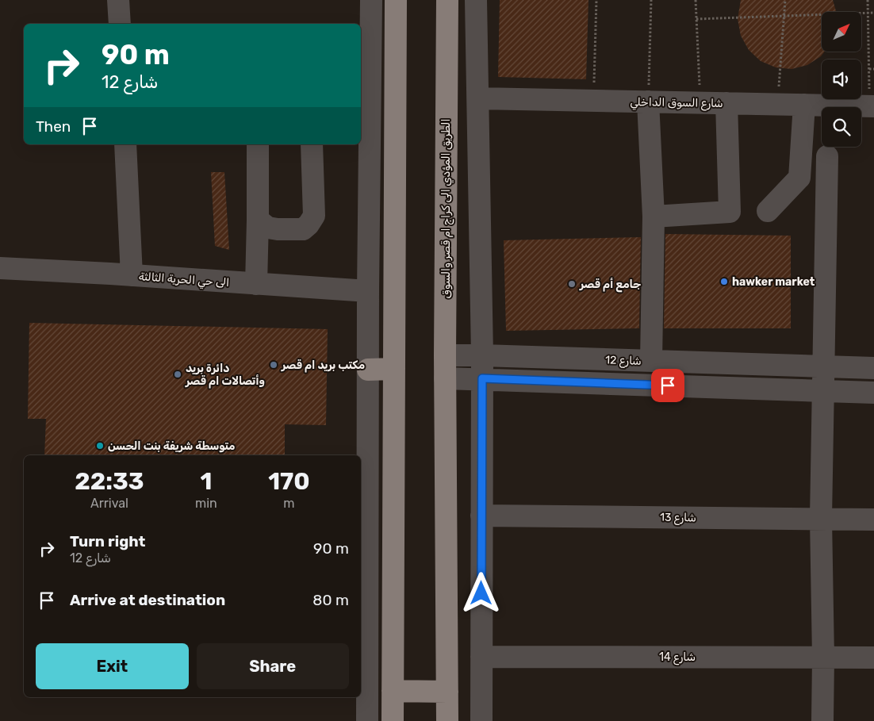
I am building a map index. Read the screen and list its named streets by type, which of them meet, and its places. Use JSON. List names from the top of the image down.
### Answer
{
  "streets": {
    "main road": ["الطريق المؤدي الى كراج ام قصر والسوق"],
    "street": [
      "شارع السوق الداخلي",
      "الى حي الحرية الثالثة",
      "شارع 12",
      "شارع 13",
      "شارع 14"
    ]
  },
  "crossings": [
    ["الطريق المؤدي الى كراج ام قصر والسوق", "شارع 12"]
  ],
  "places": [
    "hawker market",
    "جامع أم قصر",
    "مكتب بريد ام قصر",
    "دائرة بريد وأتصالات ام قصر",
    "متوسطة شريفة بنت الحسن"
  ],
  "north": "top right",
  "page": {
    "turn": ["90 m", "شارع 12"],
    "then": "Then",
    "eta": [
      "22:33",
      "Arrival",
      "1",
      "min",
      "170",
      "m"
    ],
    "list": [
      {
        "name": "Turn right",
        "note": "شارع 12",
        "value": "90 m"
      },
      {
        "name": "Arrive at destination",
        "value": "80 m"
      }
    ],
    "buttons": ["Exit", "Share"]
  }
}
